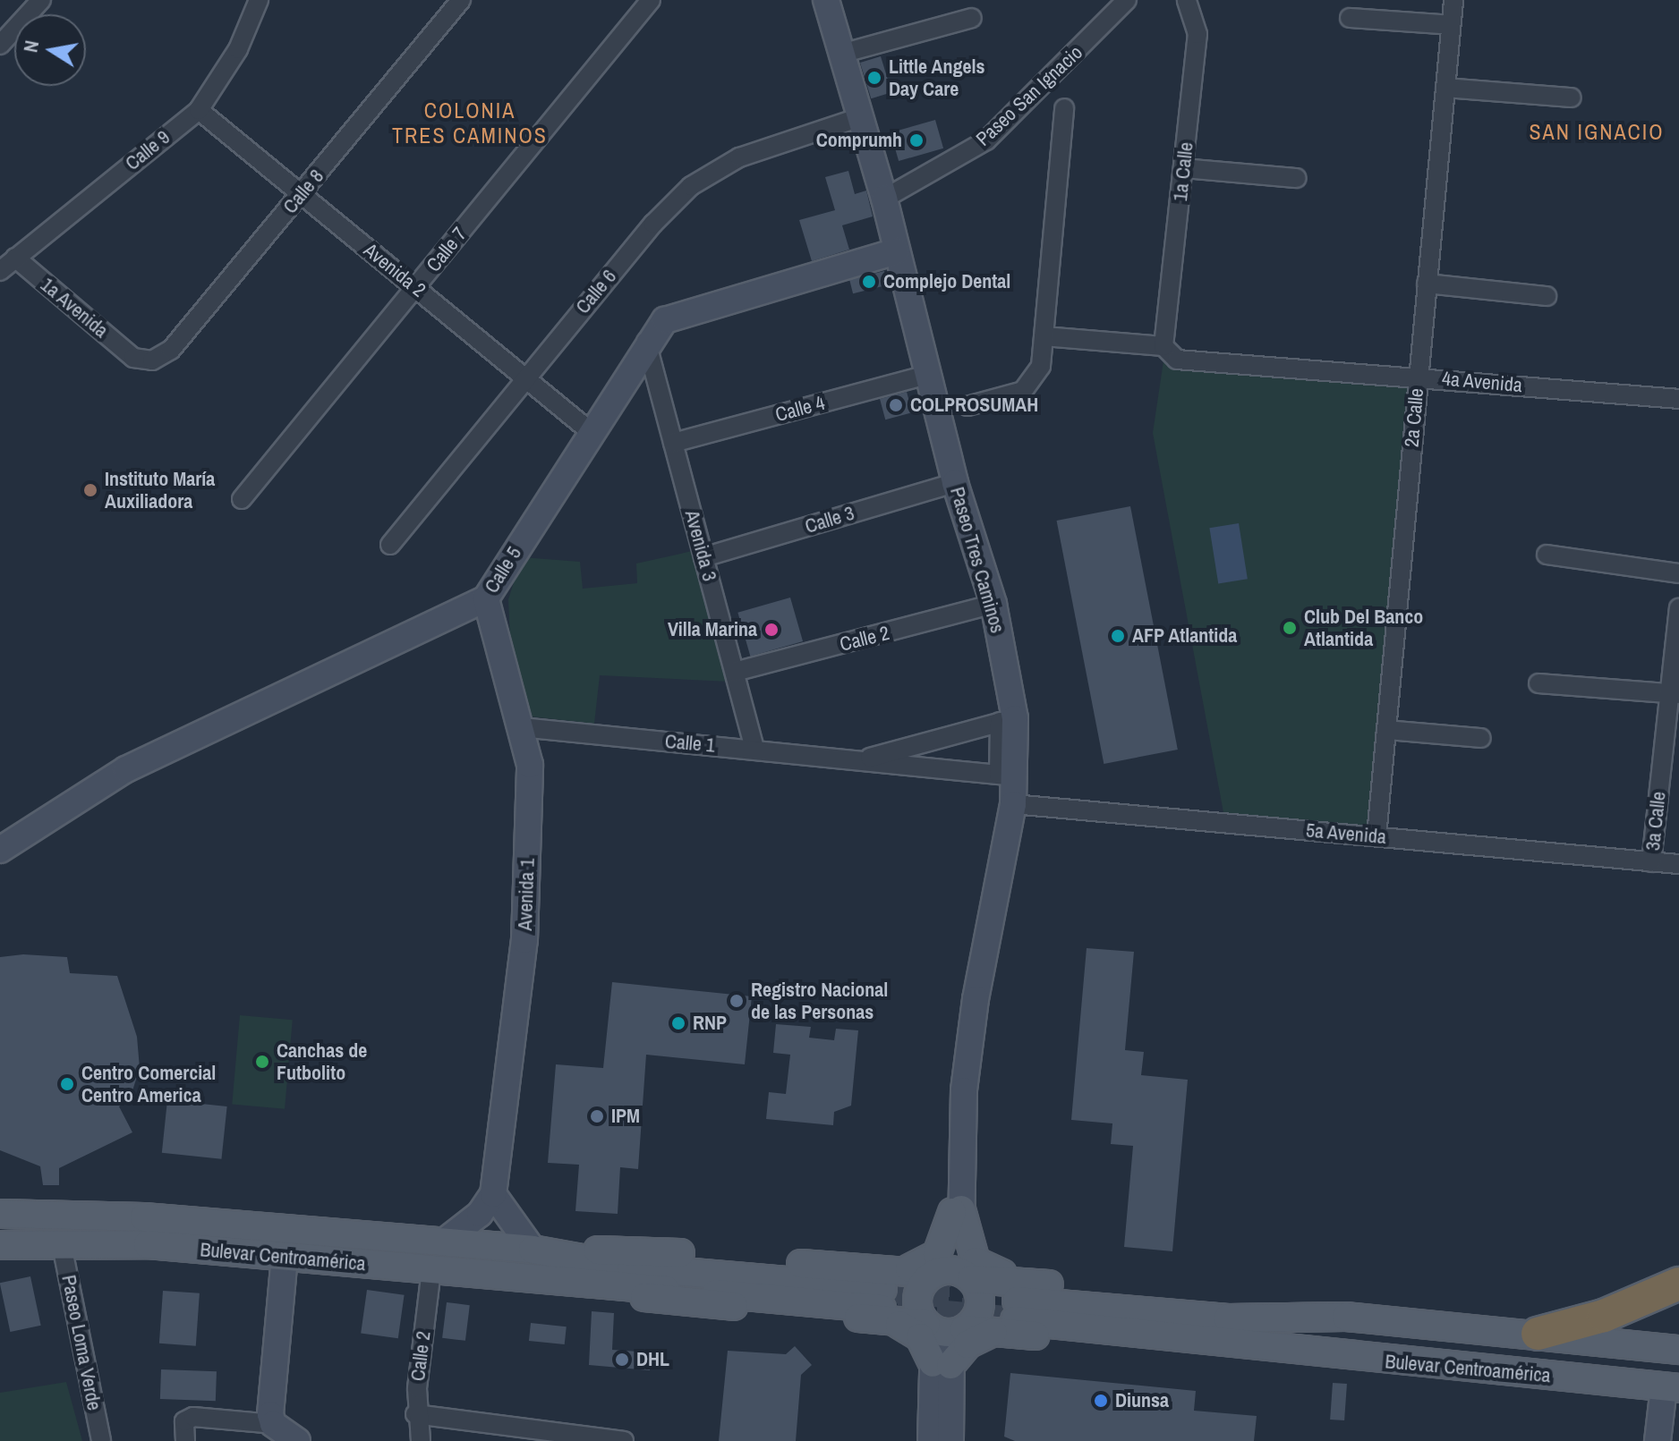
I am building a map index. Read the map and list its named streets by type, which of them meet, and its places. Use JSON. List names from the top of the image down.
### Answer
{
  "streets": {
    "main road": ["Bulevar Centroamérica"],
    "street": [
      "Paseo San Ignacio",
      "Calle 9",
      "1a Calle",
      "Calle 8",
      "Calle 7",
      "Avenida 2",
      "Calle 6",
      "1a Avenida",
      "4a Avenida",
      "Calle 4",
      "2a Calle",
      "Calle 3",
      "Avenida 3",
      "Paseo Tres Caminos",
      "Calle 5",
      "Calle 2",
      "Calle 1",
      "3a Calle",
      "5a Avenida",
      "Avenida 1",
      "Paseo Loma Verde"
    ]
  },
  "crossings": [
    ["Paseo San Ignacio", "Paseo Tres Caminos"],
    ["Calle 9", "Avenida 2"],
    ["Calle 9", "1a Avenida"],
    ["1a Calle", "4a Avenida"],
    ["Calle 8", "Avenida 2"],
    ["Calle 8", "1a Avenida"],
    ["Calle 7", "Avenida 2"],
    ["Avenida 2", "Calle 6"],
    ["Avenida 2", "Calle 5"],
    ["Calle 6", "Paseo Tres Caminos"],
    ["4a Avenida", "2a Calle"],
    ["Calle 4", "Avenida 3"],
    ["Calle 4", "Paseo Tres Caminos"],
    ["2a Calle", "5a Avenida"],
    ["Calle 3", "Avenida 3"],
    ["Calle 3", "Paseo Tres Caminos"],
    ["Avenida 3", "Calle 5"],
    ["Avenida 3", "Calle 2"],
    ["Avenida 3", "Calle 1"],
    ["Paseo Tres Caminos", "Calle 5"],
    ["Paseo Tres Caminos", "Calle 2"],
    ["Paseo Tres Caminos", "Calle 1"],
    ["Paseo Tres Caminos", "5a Avenida"],
    ["Paseo Tres Caminos", "Bulevar Centroamérica"],
    ["Calle 5", "Avenida 1"],
    ["Calle 2", "Bulevar Centroamérica"],
    ["Calle 1", "Avenida 1"],
    ["3a Calle", "5a Avenida"],
    ["Bulevar Centroamérica", "Paseo Loma Verde"]
  ],
  "districts": ["COLONIA TRES CAMINOS", "SAN IGNACIO"],
  "places": [
    "Little Angels Day Care",
    "Comprumh",
    "Complejo Dental",
    "COLPROSUMAH",
    "Instituto María Auxiliadora",
    "Club Del Banco Atlantida",
    "Villa Marina",
    "AFP Atlantida",
    "Registro Nacional de las Personas",
    "RNP",
    "Canchas de Futbolito",
    "Centro Comercial Centro America",
    "IPM",
    "DHL",
    "Diunsa"
  ],
  "north": "left"
}
